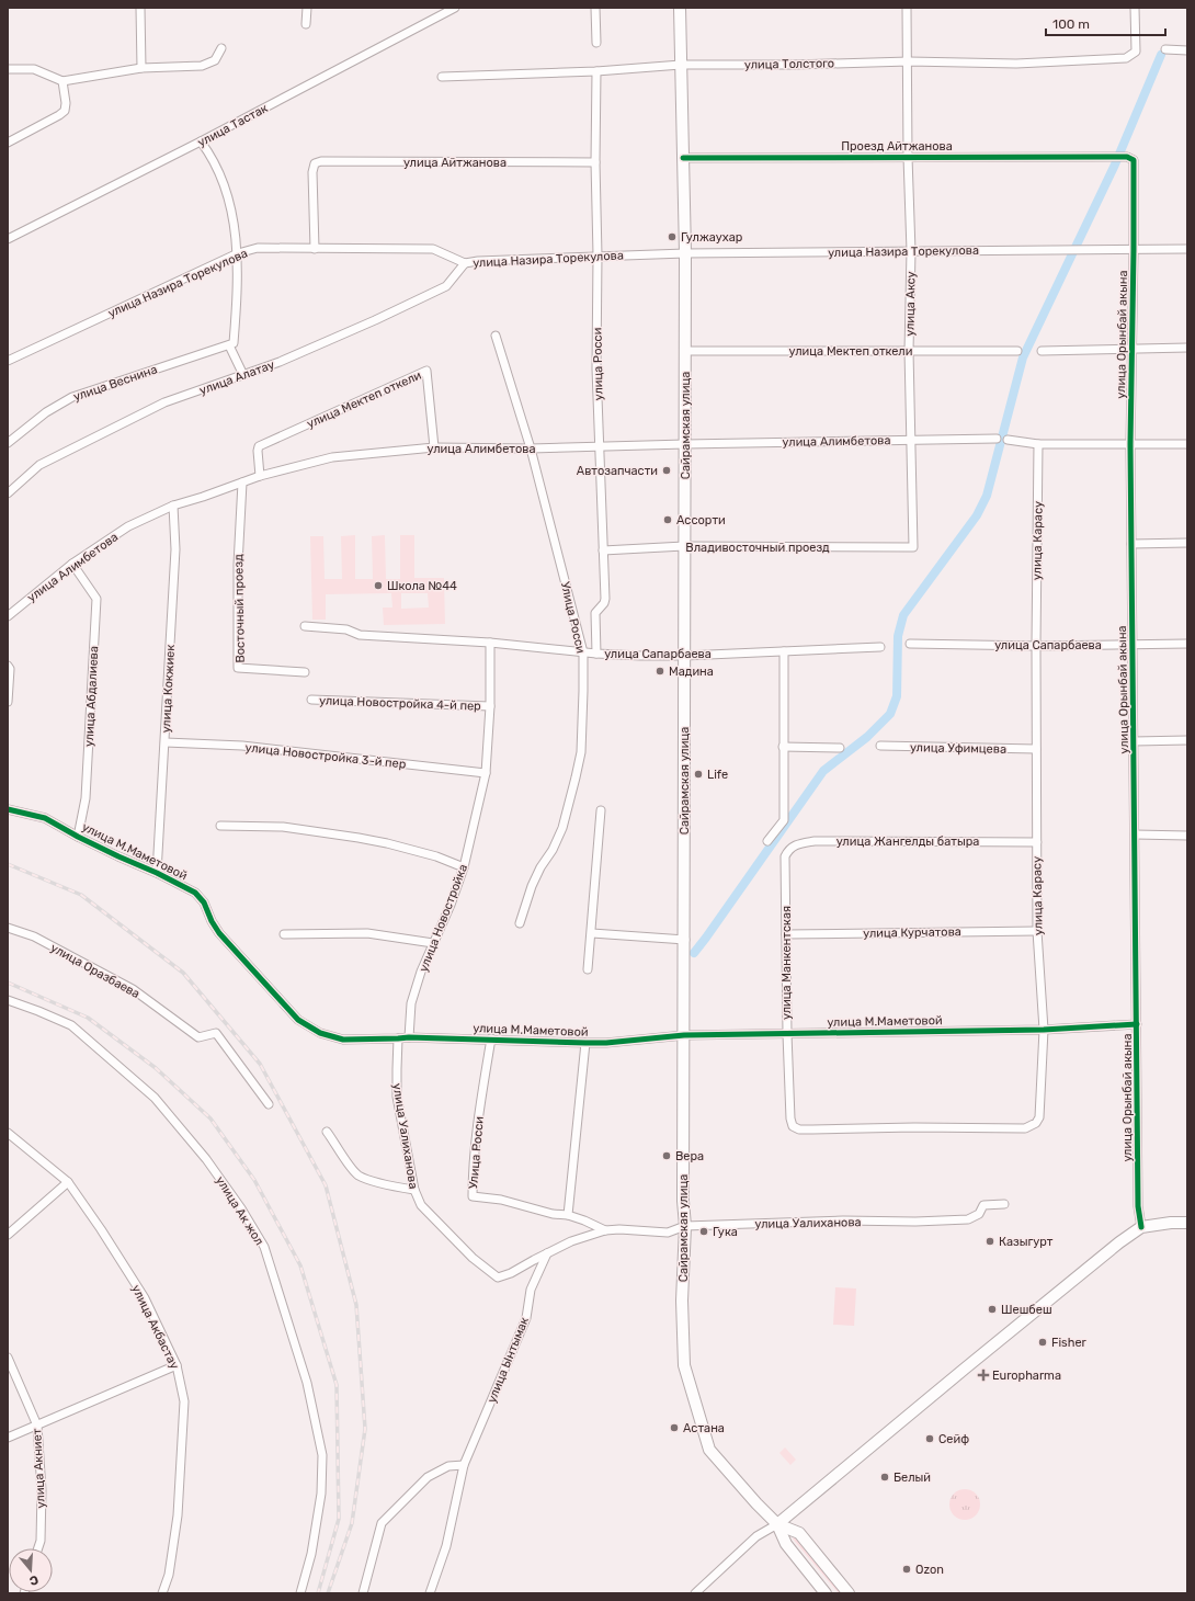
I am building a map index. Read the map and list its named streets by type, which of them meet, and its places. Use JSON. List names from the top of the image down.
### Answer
{
  "streets": {
    "main road": ["Сайрамская улица"],
    "street": [
      "улица Толстого",
      "улица Тастак",
      "Проезд Айтжанова",
      "улица Айтжанова",
      "улица Назира Торекулова",
      "улица Аксу",
      "улица Орынбай акына",
      "улица Мектеп откели",
      "улица Росси",
      "улица Алатау",
      "улица Веснина",
      "улица Алимбетова",
      "улица Карасу",
      "Владивосточный проезд",
      "Восточный проезд",
      "Улица Росси",
      "улица Сапарбаева",
      "улица Кокжиек",
      "улица Абдалиева",
      "улица Новостройка 4-й пер",
      "улица Уфимцева",
      "улица Новостройка 3-й пер",
      "улица Жангелды батыра",
      "улица М.Маметовой",
      "улица Новостройка",
      "улица Курчатова",
      "улица Манкентская",
      "улица Оразбаева",
      "улица Уалиханова",
      "улица Ак жол",
      "улица Акбастау",
      "улица Ынтымак",
      "улица Акниет"
    ]
  },
  "crossings": [
    ["улица Толстого", "улица Аксу"],
    ["улица Толстого", "улица Росси"],
    ["улица Толстого", "Сайрамская улица"],
    ["Проезд Айтжанова", "улица Аксу"],
    ["Проезд Айтжанова", "улица Орынбай акына"],
    ["Проезд Айтжанова", "Сайрамская улица"],
    ["улица Айтжанова", "улица Назира Торекулова"],
    ["улица Айтжанова", "улица Росси"],
    ["улица Назира Торекулова", "улица Аксу"],
    ["улица Назира Торекулова", "улица Орынбай акына"],
    ["улица Назира Торекулова", "улица Росси"],
    ["улица Назира Торекулова", "улица Алатау"],
    ["улица Назира Торекулова", "Сайрамская улица"],
    ["улица Аксу", "улица Мектеп откели"],
    ["улица Аксу", "улица Алимбетова"],
    ["улица Аксу", "Владивосточный проезд"],
    ["улица Орынбай акына", "улица Сапарбаева"],
    ["улица Орынбай акына", "улица М.Маметовой"],
    ["улица Мектеп откели", "Сайрамская улица"],
    ["улица Мектеп откели", "улица Алимбетова"],
    ["улица Росси", "улица Алимбетова"],
    ["улица Росси", "Владивосточный проезд"],
    ["улица Росси", "улица Сапарбаева"],
    ["Сайрамская улица", "улица Алимбетова"],
    ["Сайрамская улица", "Владивосточный проезд"],
    ["Сайрамская улица", "улица Сапарбаева"],
    ["Сайрамская улица", "улица М.Маметовой"],
    ["Сайрамская улица", "улица Уалиханова"],
    ["улица Алимбетова", "Восточный проезд"],
    ["улица Алимбетова", "Улица Росси"],
    ["улица Алимбетова", "улица Кокжиек"],
    ["улица Алимбетова", "улица Абдалиева"],
    ["улица Карасу", "улица Сапарбаева"],
    ["улица Карасу", "улица Уфимцева"],
    ["улица Карасу", "улица Жангелды батыра"],
    ["улица Карасу", "улица М.Маметовой"],
    ["улица Карасу", "улица Курчатова"],
    ["улица Карасу", "улица Манкентская"],
    ["Улица Росси", "улица Сапарбаева"],
    ["Улица Росси", "улица М.Маметовой"],
    ["Улица Росси", "улица Уалиханова"],
    ["улица Сапарбаева", "улица Новостройка"],
    ["улица Кокжиек", "улица Новостройка 3-й пер"],
    ["улица Кокжиек", "улица М.Маметовой"],
    ["улица Абдалиева", "улица М.Маметовой"],
    ["улица Новостройка 4-й пер", "улица Новостройка"],
    ["улица Новостройка 3-й пер", "улица Новостройка"],
    ["улица Жангелды батыра", "улица Манкентская"],
    ["улица М.Маметовой", "улица Новостройка"],
    ["улица М.Маметовой", "улица Манкентская"],
    ["улица М.Маметовой", "улица Уалиханова"],
    ["улица Курчатова", "улица Манкентская"],
    ["улица Уалиханова", "улица Ынтымак"]
  ],
  "places": {
    "other": [
      "Гулжаухар",
      "Автозапчасти",
      "Ассорти",
      "Школа №44",
      "Мадина",
      "Life",
      "Вера",
      "Гука",
      "Казыгурт",
      "Шешбеш",
      "Fisher",
      "Астана",
      "Сейф",
      "Белый",
      "Ozon"
    ],
    "health": ["Europharma"]
  },
  "scale_bar": "100 m",
  "north": "bottom"
}
